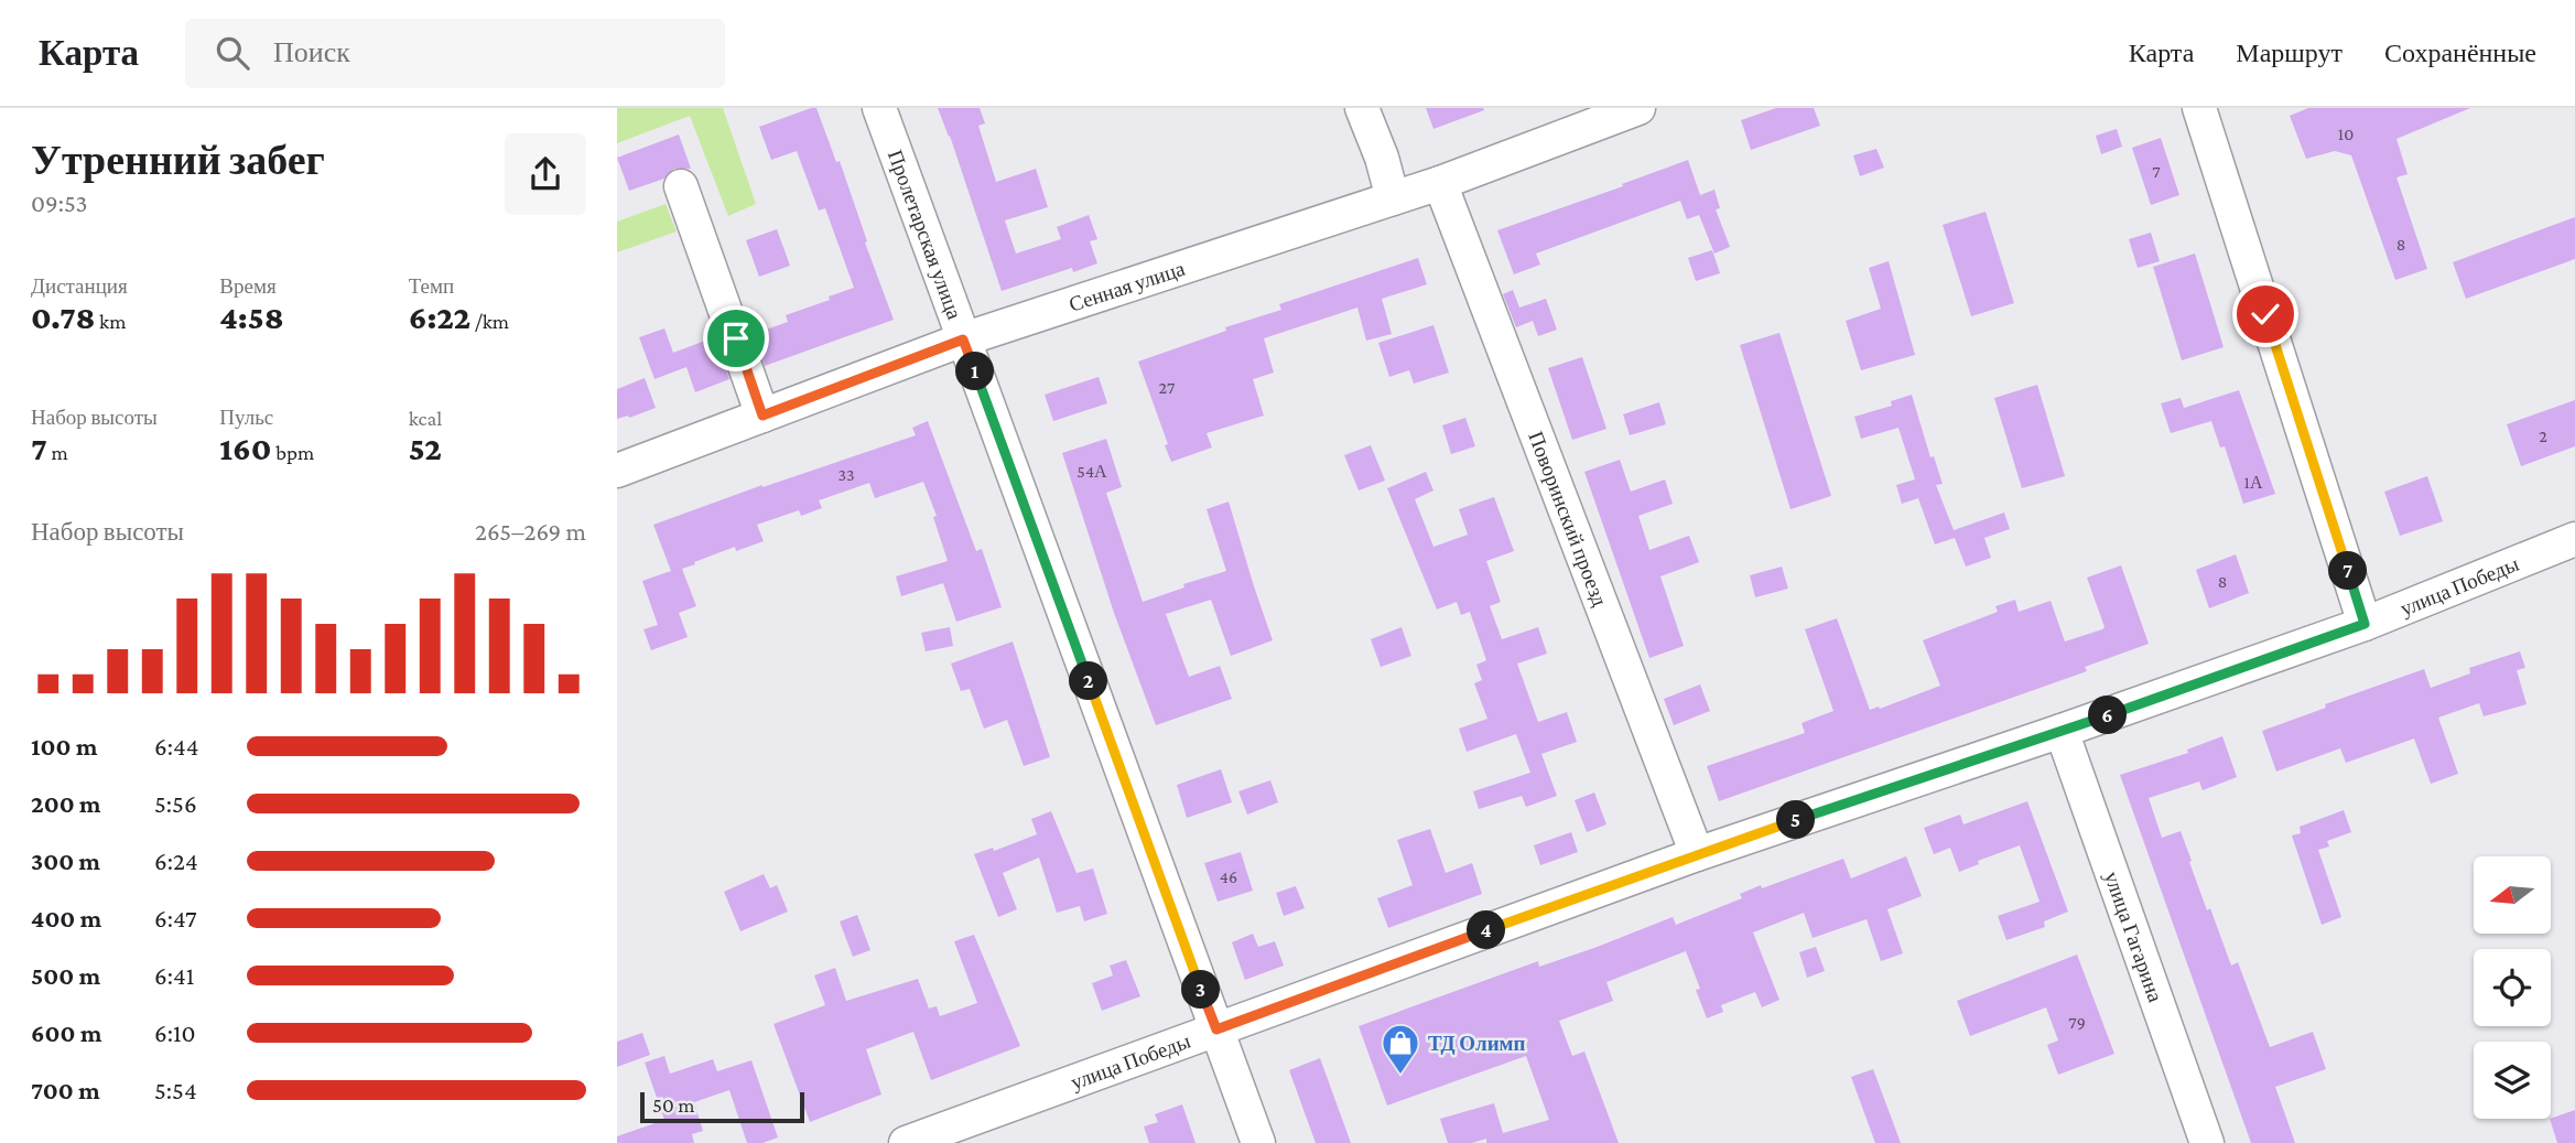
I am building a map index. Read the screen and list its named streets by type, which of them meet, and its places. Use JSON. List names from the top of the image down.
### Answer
{
  "streets": {
    "street": [
      "Пролетарская улица",
      "Сенная улица",
      "Поворинский проезд",
      "улица Победы",
      "улица Гагарина"
    ]
  },
  "crossings": [
    ["Пролетарская улица", "Сенная улица"],
    ["Пролетарская улица", "улица Победы"],
    ["Сенная улица", "Поворинский проезд"],
    ["Поворинский проезд", "улица Победы"],
    ["улица Победы", "улица Гагарина"]
  ],
  "places": {
    "shop": ["ТД Олимп"]
  },
  "house_numbers": [
    "10",
    "7",
    "8",
    "27",
    "2",
    "54А",
    "33",
    "1А",
    "8",
    "46",
    "79"
  ],
  "scale_bar": "50 m",
  "north": "left",
  "page": {
    "header": "Карта",
    "search": "Поиск",
    "nav": ["Карта", "Маршрут", "Сохранённые"],
    "heading": ["Утренний забег", "09:53"],
    "stats": [
      ["Дистанция", "0.78 km"],
      ["Время", "4:58"],
      ["Темп", "6:22 /km"],
      ["Набор высоты", "7 m"],
      ["Пульс", "160 bpm"],
      ["kcal", "52"]
    ],
    "pins": [
      "1",
      "7",
      "2",
      "6",
      "5",
      "4",
      "3"
    ],
    "chart": ["Набор высоты", "265–269 m"],
    "list": [
      {
        "name": "100 m",
        "note": "6:44"
      },
      {
        "name": "200 m",
        "note": "5:56"
      },
      {
        "name": "300 m",
        "note": "6:24"
      },
      {
        "name": "400 m",
        "note": "6:47"
      },
      {
        "name": "500 m",
        "note": "6:41"
      },
      {
        "name": "600 m",
        "note": "6:10"
      },
      {
        "name": "700 m",
        "note": "5:54"
      }
    ],
    "scale": "50 m"
  }
}
